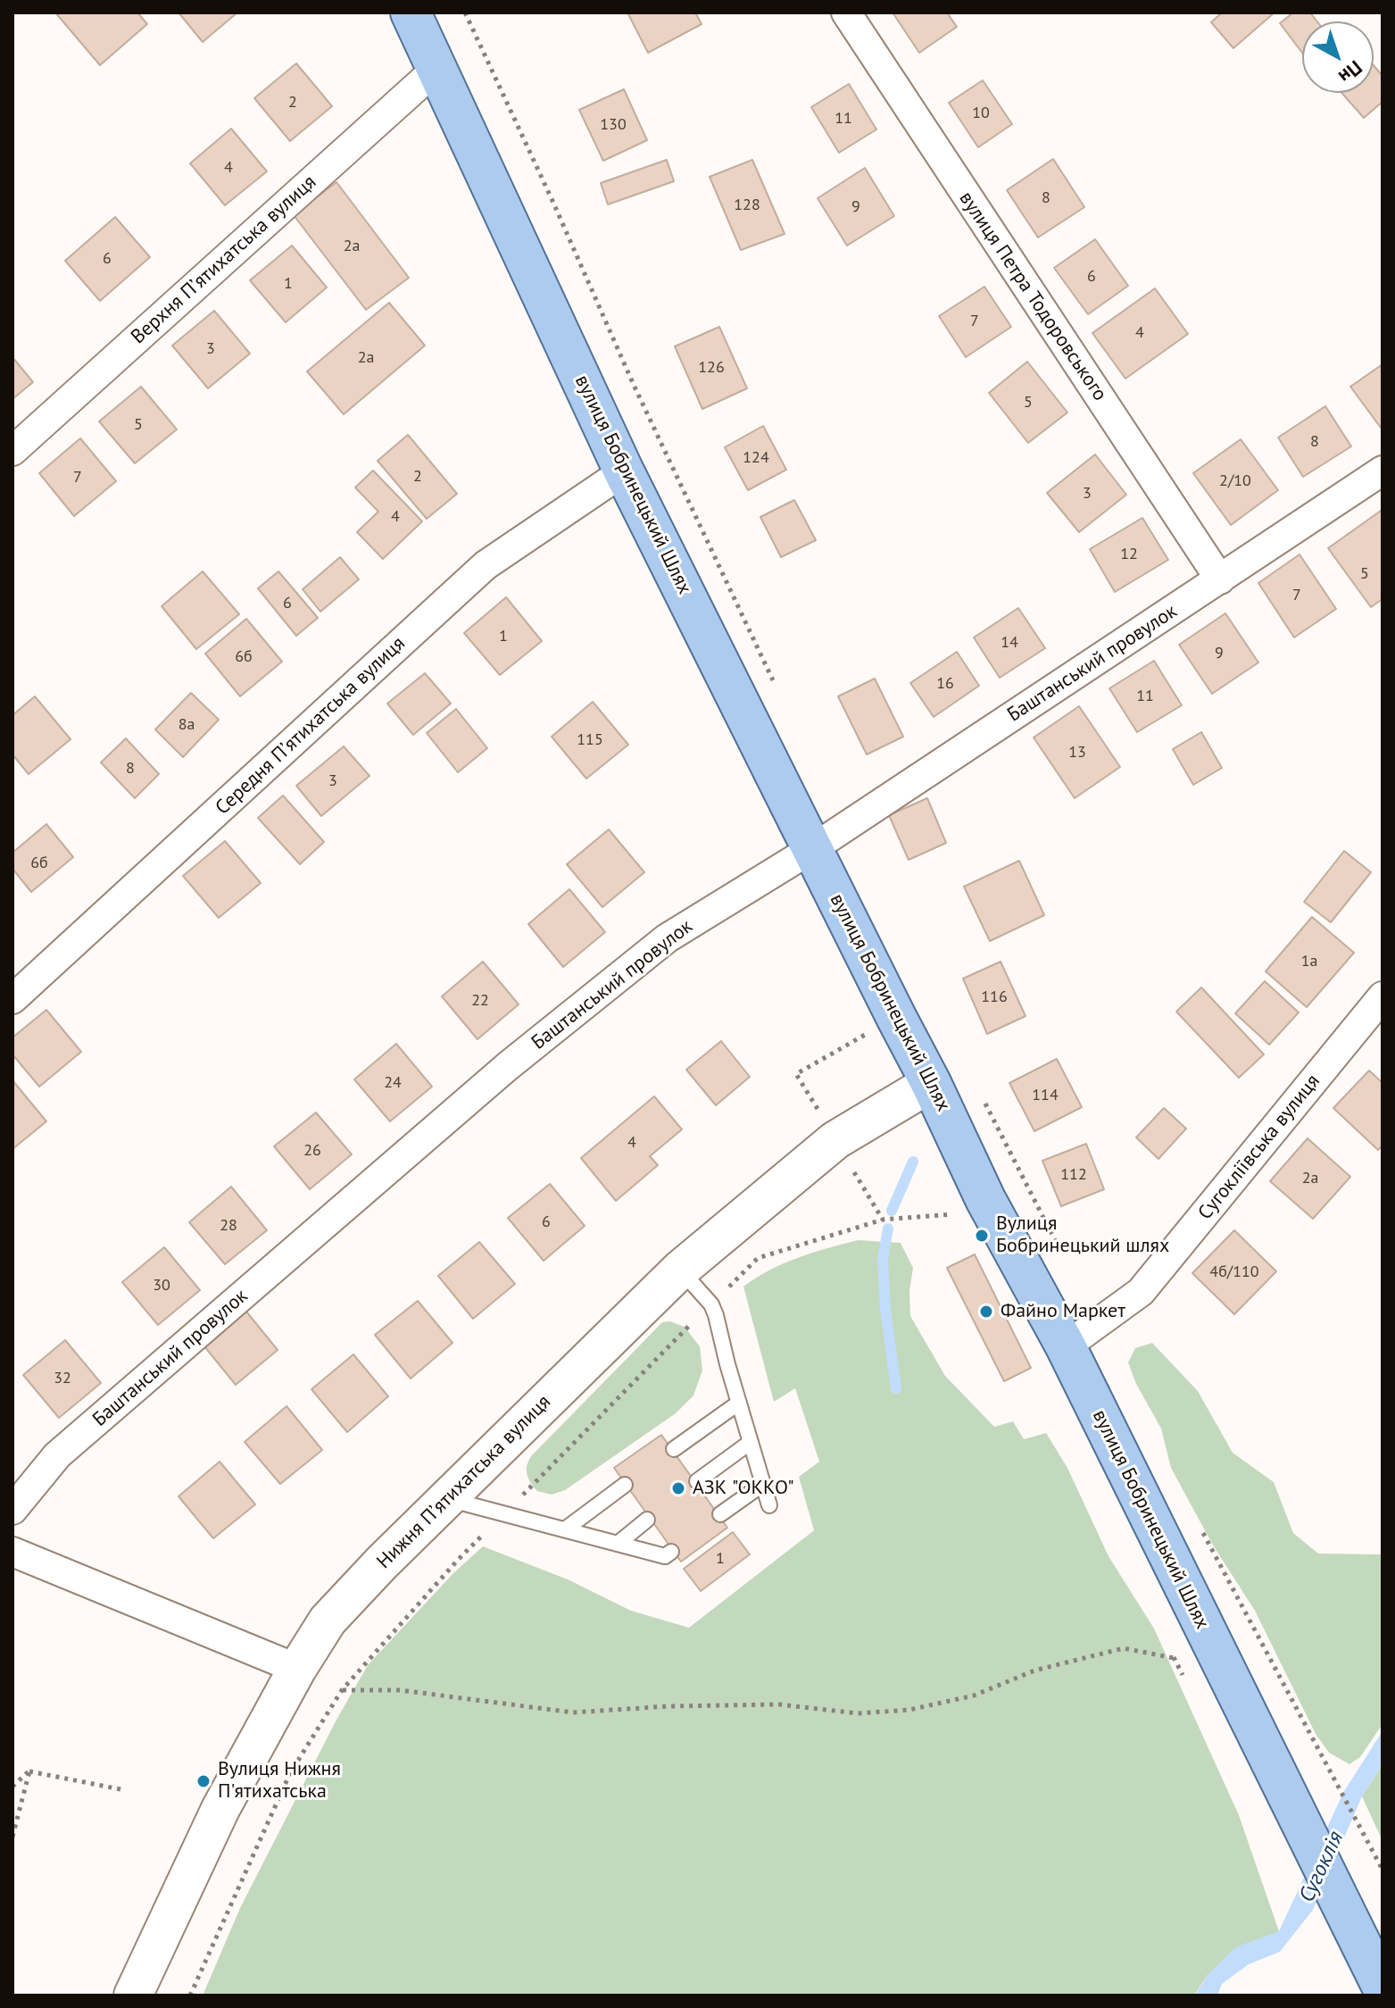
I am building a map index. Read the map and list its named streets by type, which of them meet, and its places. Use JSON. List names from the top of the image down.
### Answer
{
  "streets": {
    "main road": ["вулиця Бобринецький Шлях"],
    "street": [
      "Верхня Пʼятихатська вулиця",
      "вулиця Петра Тодоровського",
      "Баштанський провулок",
      "Середня Пʼятихатська вулиця",
      "Сугокліївська вулиця",
      "Нижня Пʼятихатська вулиця"
    ]
  },
  "crossings": [
    ["Верхня Пʼятихатська вулиця", "вулиця Бобринецький Шлях"],
    ["вулиця Петра Тодоровського", "Баштанський провулок"],
    ["вулиця Бобринецький Шлях", "Баштанський провулок"],
    ["вулиця Бобринецький Шлях", "Середня Пʼятихатська вулиця"],
    ["вулиця Бобринецький Шлях", "Сугокліївська вулиця"],
    ["вулиця Бобринецький Шлях", "Нижня Пʼятихатська вулиця"]
  ],
  "water": ["Сугоклія"],
  "places": [
    "Вулиця Бобринецький шлях",
    "Файно Маркет",
    "АЗК \"ОККО\"",
    "Вулиця Нижня П'ятихатська"
  ],
  "house_numbers": [
    "2",
    "10",
    "11",
    "130",
    "4",
    "8",
    "128",
    "9",
    "2а",
    "6",
    "6",
    "1",
    "7",
    "4",
    "3",
    "2а",
    "126",
    "5",
    "5",
    "8",
    "124",
    "2",
    "7",
    "2/10",
    "3",
    "4",
    "12",
    "5",
    "7",
    "6",
    "1",
    "14",
    "9",
    "6б",
    "16",
    "11",
    "8а",
    "115",
    "13",
    "8",
    "3",
    "6б",
    "1а",
    "116",
    "22",
    "24",
    "114",
    "4",
    "26",
    "112",
    "2а",
    "6",
    "28",
    "4б/110",
    "30",
    "32",
    "1"
  ],
  "north": "bottom right"
}
